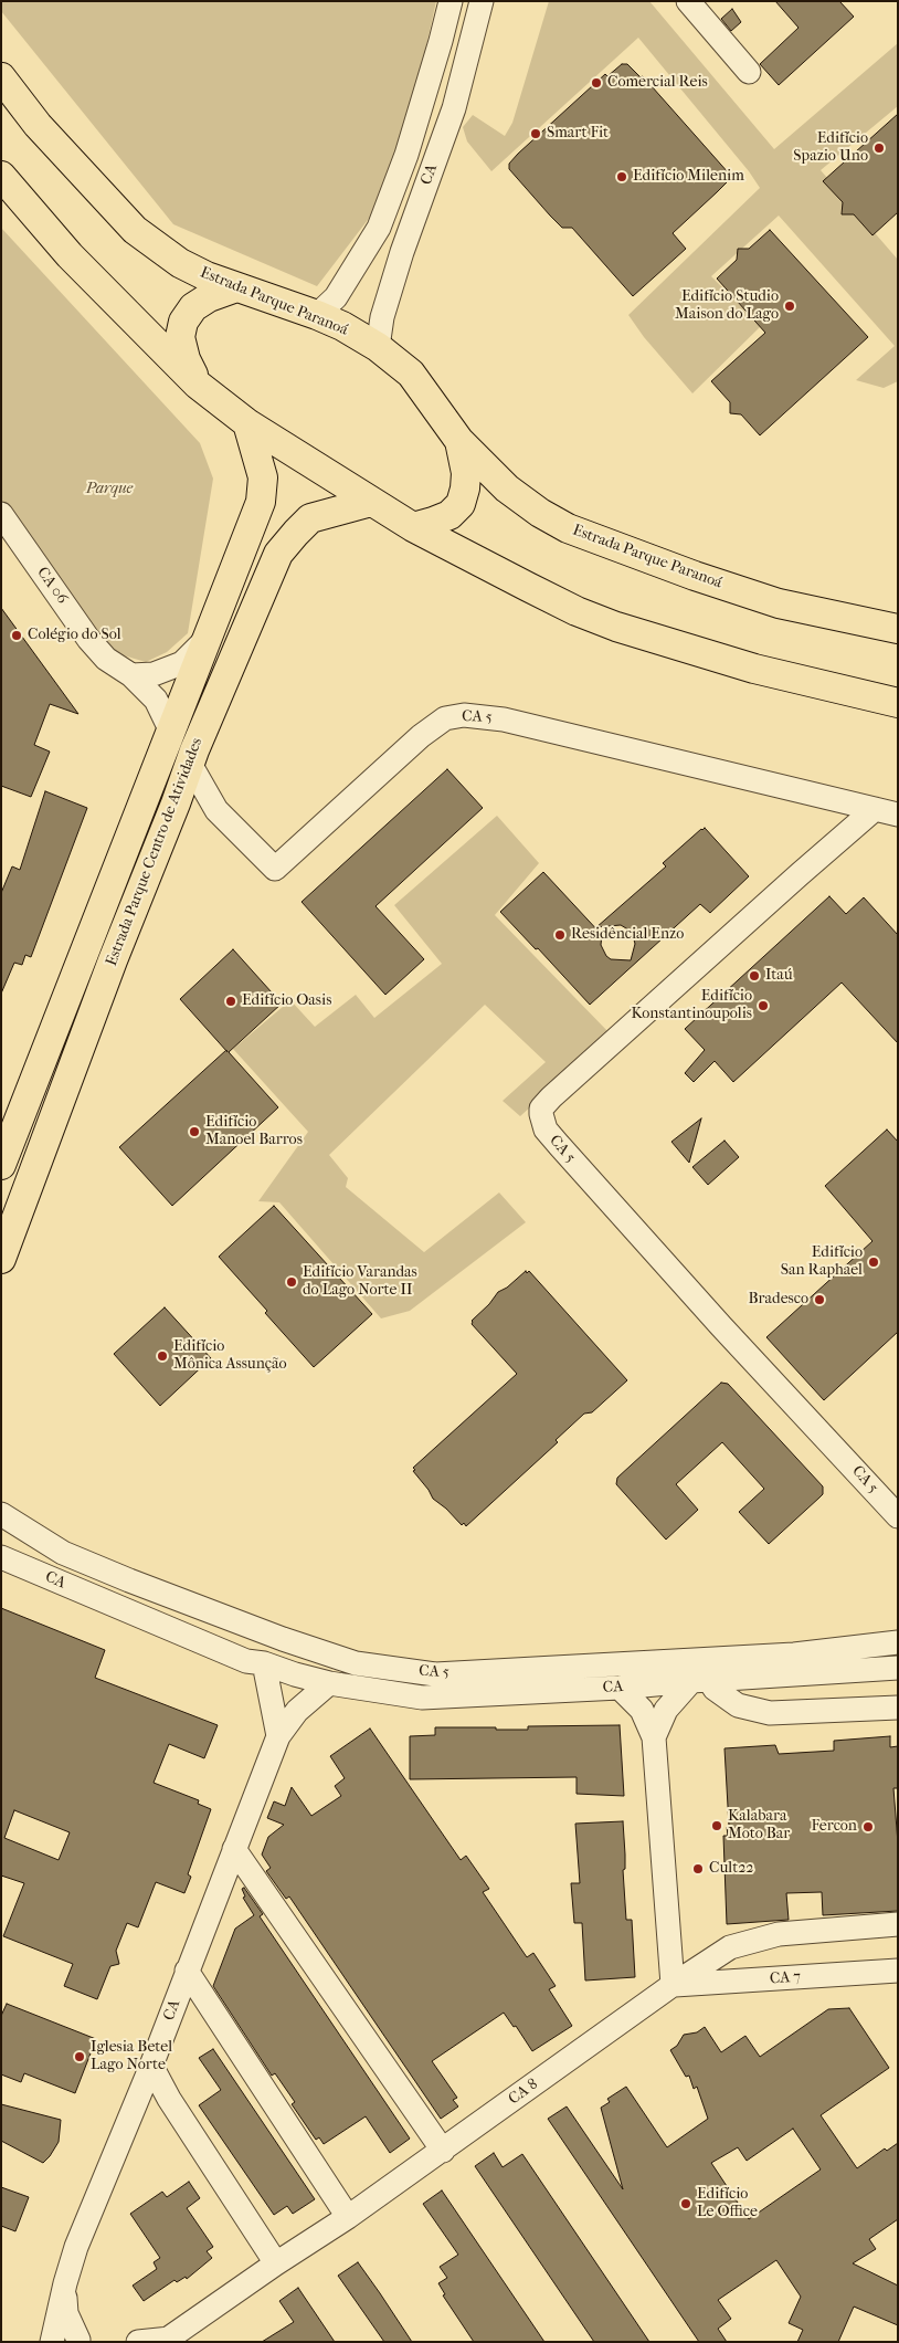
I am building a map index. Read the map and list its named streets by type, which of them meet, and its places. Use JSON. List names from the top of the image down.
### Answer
{
  "streets": {
    "main road": ["Estrada Parque Paranoá", "Estrada Parque Centro de Atividades"],
    "street": [
      "CA",
      "CA 06",
      "CA 5",
      "CA 7",
      "CA 8"
    ]
  },
  "crossings": [
    ["CA", "Estrada Parque Paranoá"],
    ["CA", "CA 5"],
    ["CA 06", "Estrada Parque Centro de Atividades"],
    ["CA 5", "Estrada Parque Centro de Atividades"],
    ["CA 7", "CA 8"]
  ],
  "parks": ["Parque"],
  "places": [
    "Comercial Reis",
    "Smart Fit",
    "Edifício Spazio Uno",
    "Edifício Milenim",
    "Edifício Studio Maison do Lago",
    "Colégio do Sol",
    "Residêncial Enzo",
    "Itaú",
    "Edifício Oasis",
    "Edifício Konstantinoupolis",
    "Edifício Manoel Barros",
    "Edifício San Raphael",
    "Edifício Varandas do Lago Norte II",
    "Bradesco",
    "Edifício Mônica Assunção",
    "Kalabara Moto Bar",
    "Fercon",
    "Cult22",
    "Iglesia Betel Lago Norte",
    "Edifício Le Office"
  ]
}
